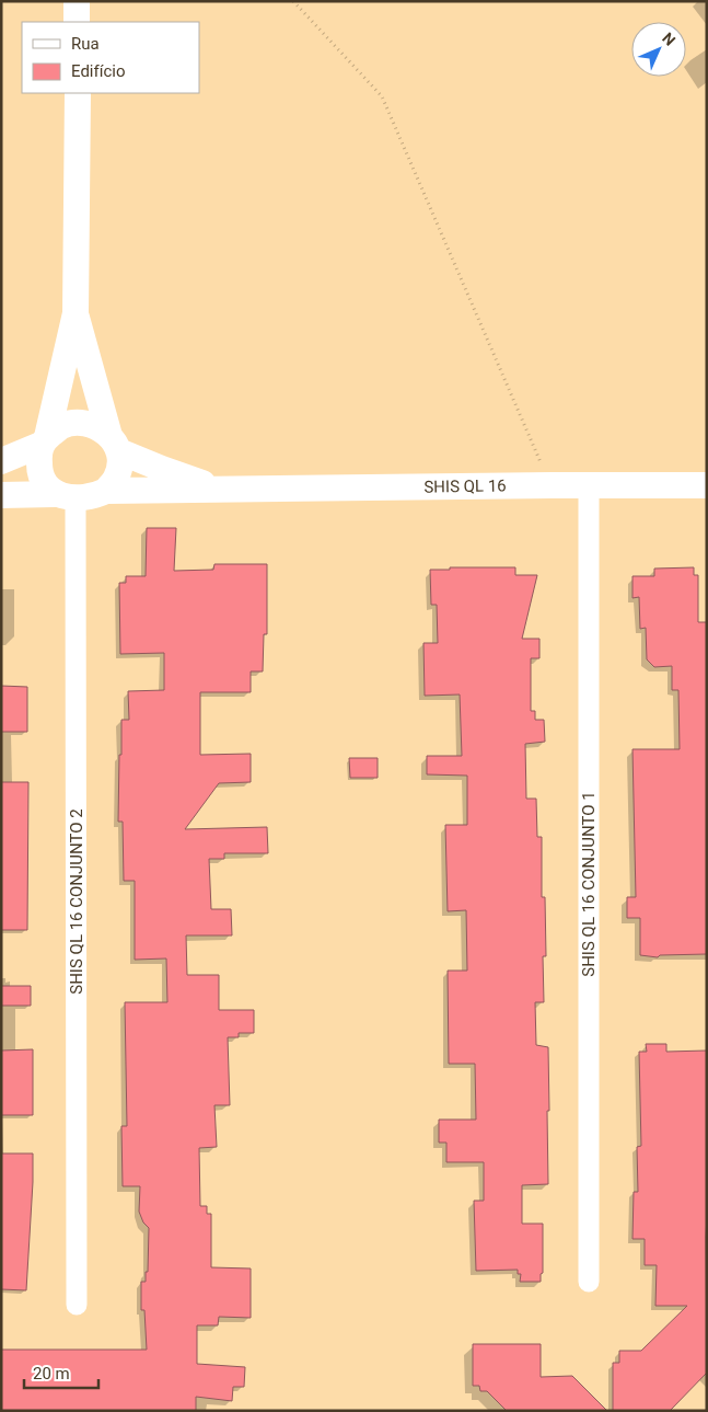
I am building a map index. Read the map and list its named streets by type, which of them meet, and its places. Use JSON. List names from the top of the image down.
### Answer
{
  "streets": {
    "street": ["SHIS QL 16", "SHIS QL 16 CONJUNTO 1", "SHIS QL 16 CONJUNTO 2"]
  },
  "crossings": [
    ["SHIS QL 16", "SHIS QL 16 CONJUNTO 1"],
    ["SHIS QL 16", "SHIS QL 16 CONJUNTO 2"]
  ],
  "legend": ["Rua", "Edifício"],
  "scale_bar": "20 m",
  "north": "top right"
}
